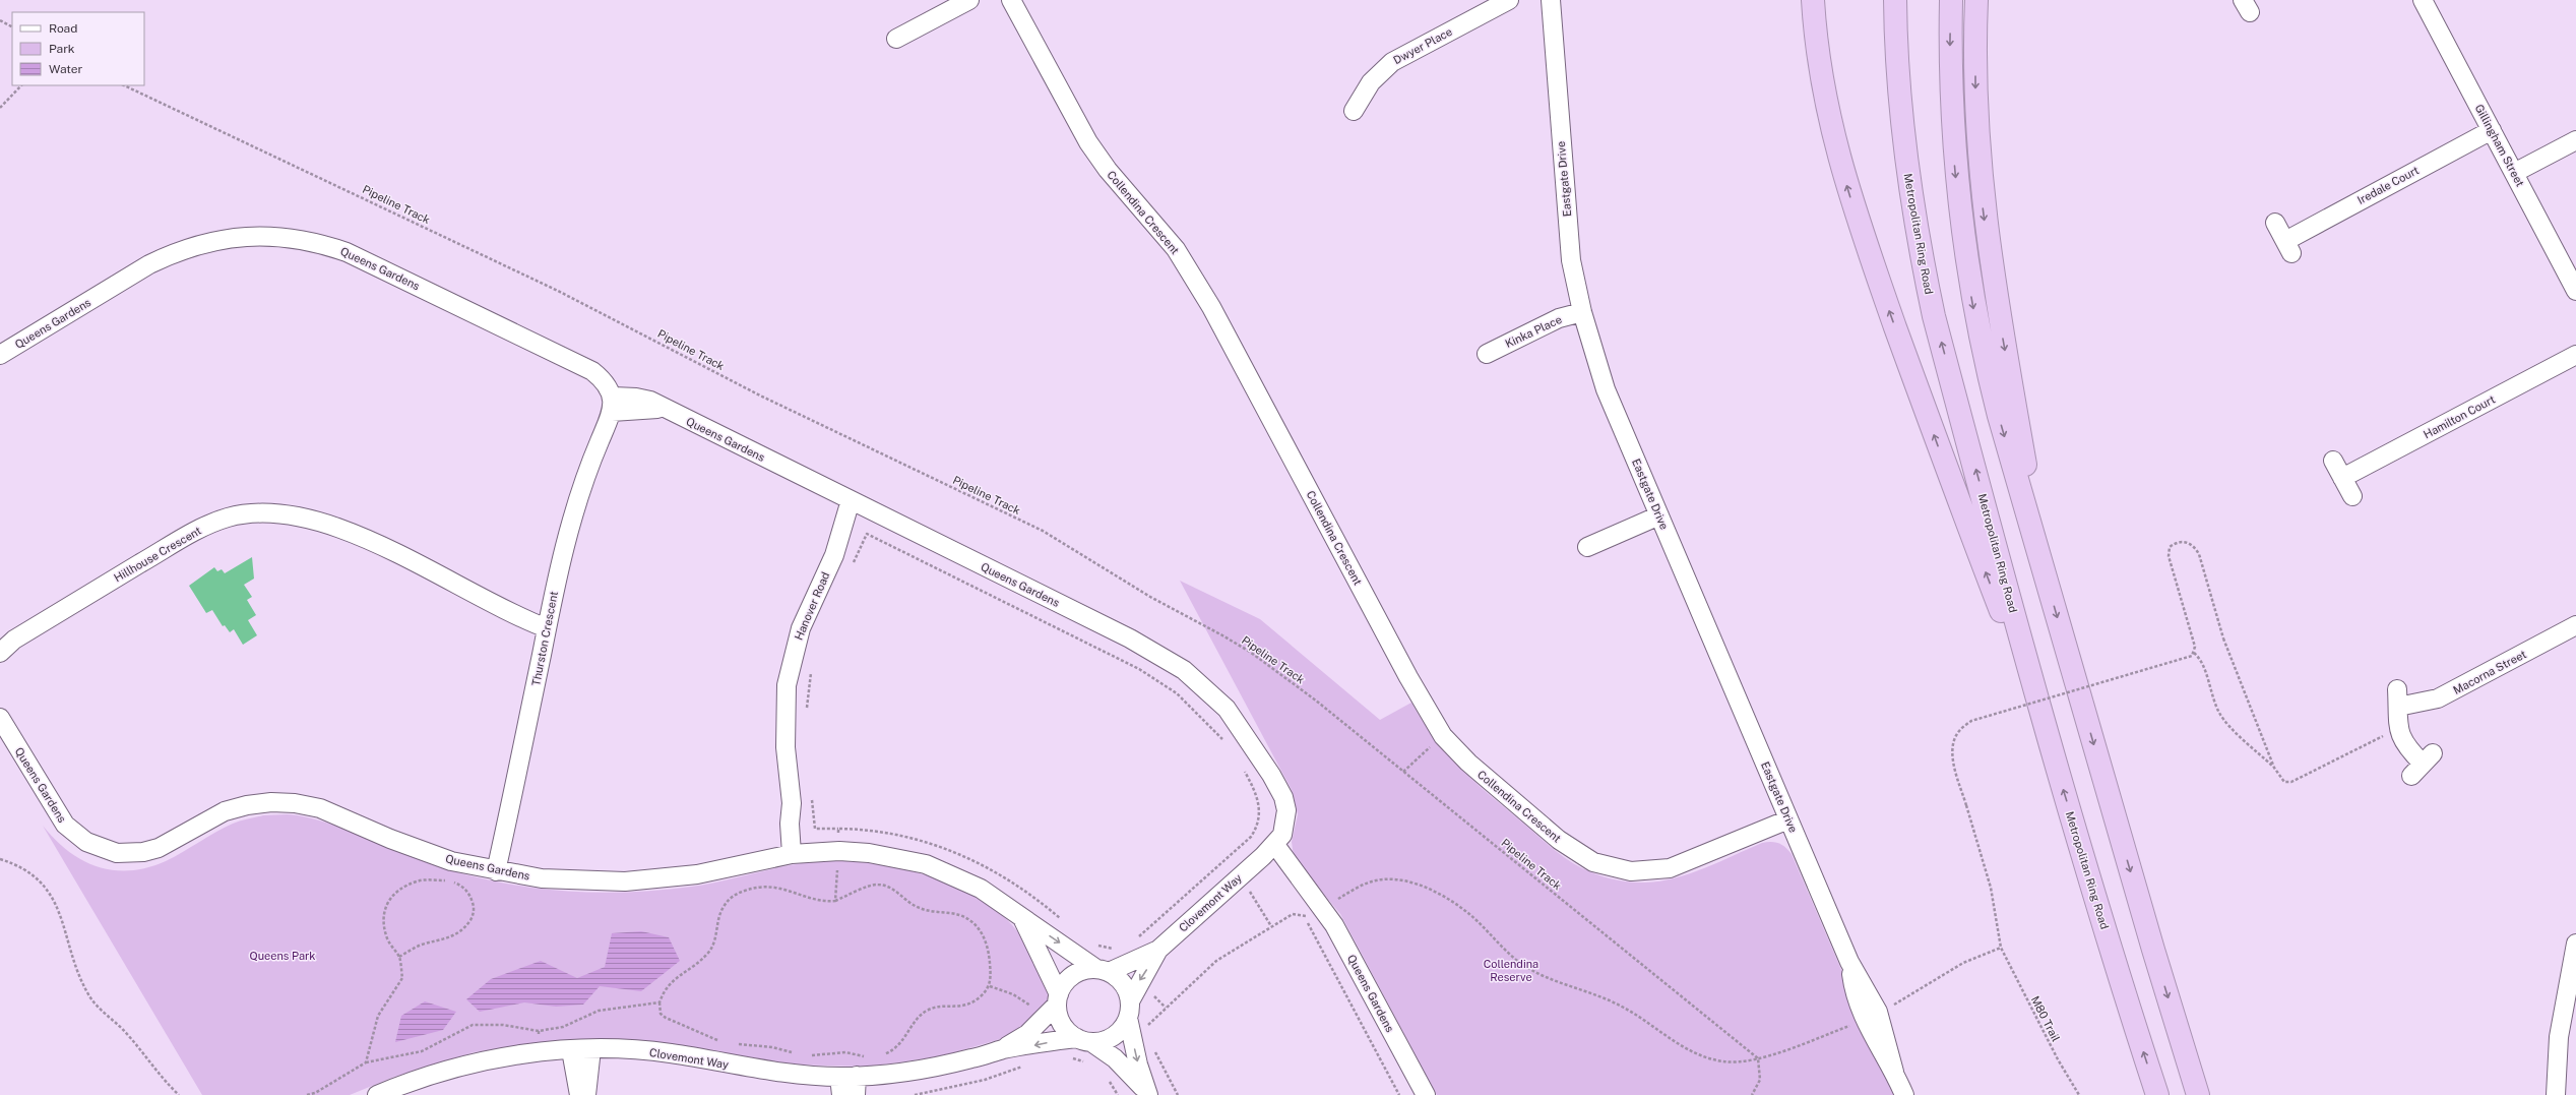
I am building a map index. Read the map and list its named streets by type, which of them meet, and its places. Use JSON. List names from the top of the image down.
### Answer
{
  "streets": {
    "highway": ["Metropolitan Ring Road"],
    "street": [
      "Dwyer Place",
      "Gillingham Street",
      "Eastgate Drive",
      "Iredale Court",
      "Collendina Crescent",
      "Queens Gardens",
      "Kinka Place",
      "Hamilton Court",
      "Hillhouse Crescent",
      "Hanover Road",
      "Thurston Crescent",
      "Macorna Street",
      "Clovemont Way"
    ],
    "path": ["Pipeline Track", "M80 Trail"]
  },
  "crossings": [
    ["Gillingham Street", "Iredale Court"],
    ["Eastgate Drive", "Collendina Crescent"],
    ["Eastgate Drive", "Kinka Place"],
    ["Queens Gardens", "Hanover Road"],
    ["Queens Gardens", "Thurston Crescent"],
    ["Queens Gardens", "Clovemont Way"],
    ["Hillhouse Crescent", "Thurston Crescent"]
  ],
  "parks": ["Queens Park", "Collendina Reserve"],
  "legend": ["Road", "Park", "Water"]
}
